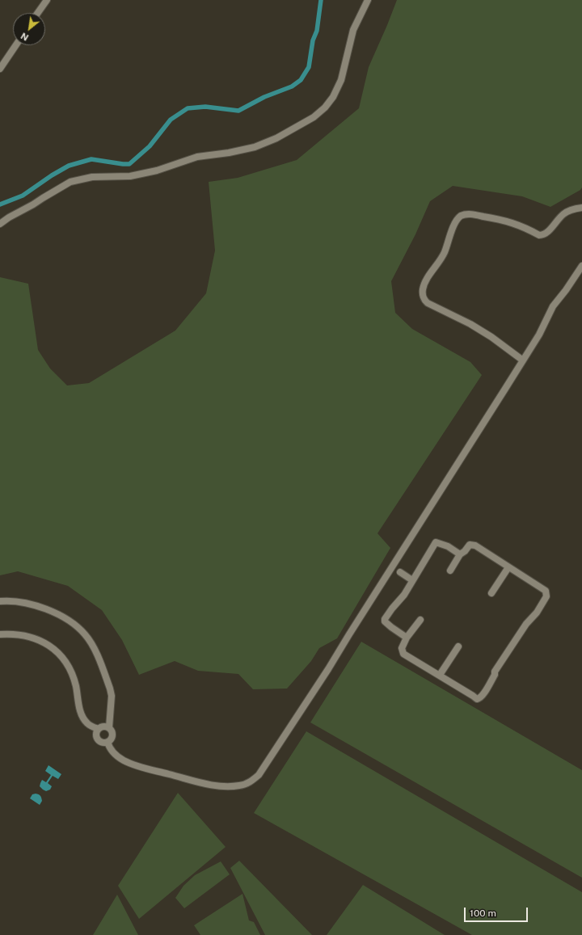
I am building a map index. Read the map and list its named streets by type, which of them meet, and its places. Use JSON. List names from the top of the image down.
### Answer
{
  "scale_bar": "100 m",
  "north": "bottom left"
}
